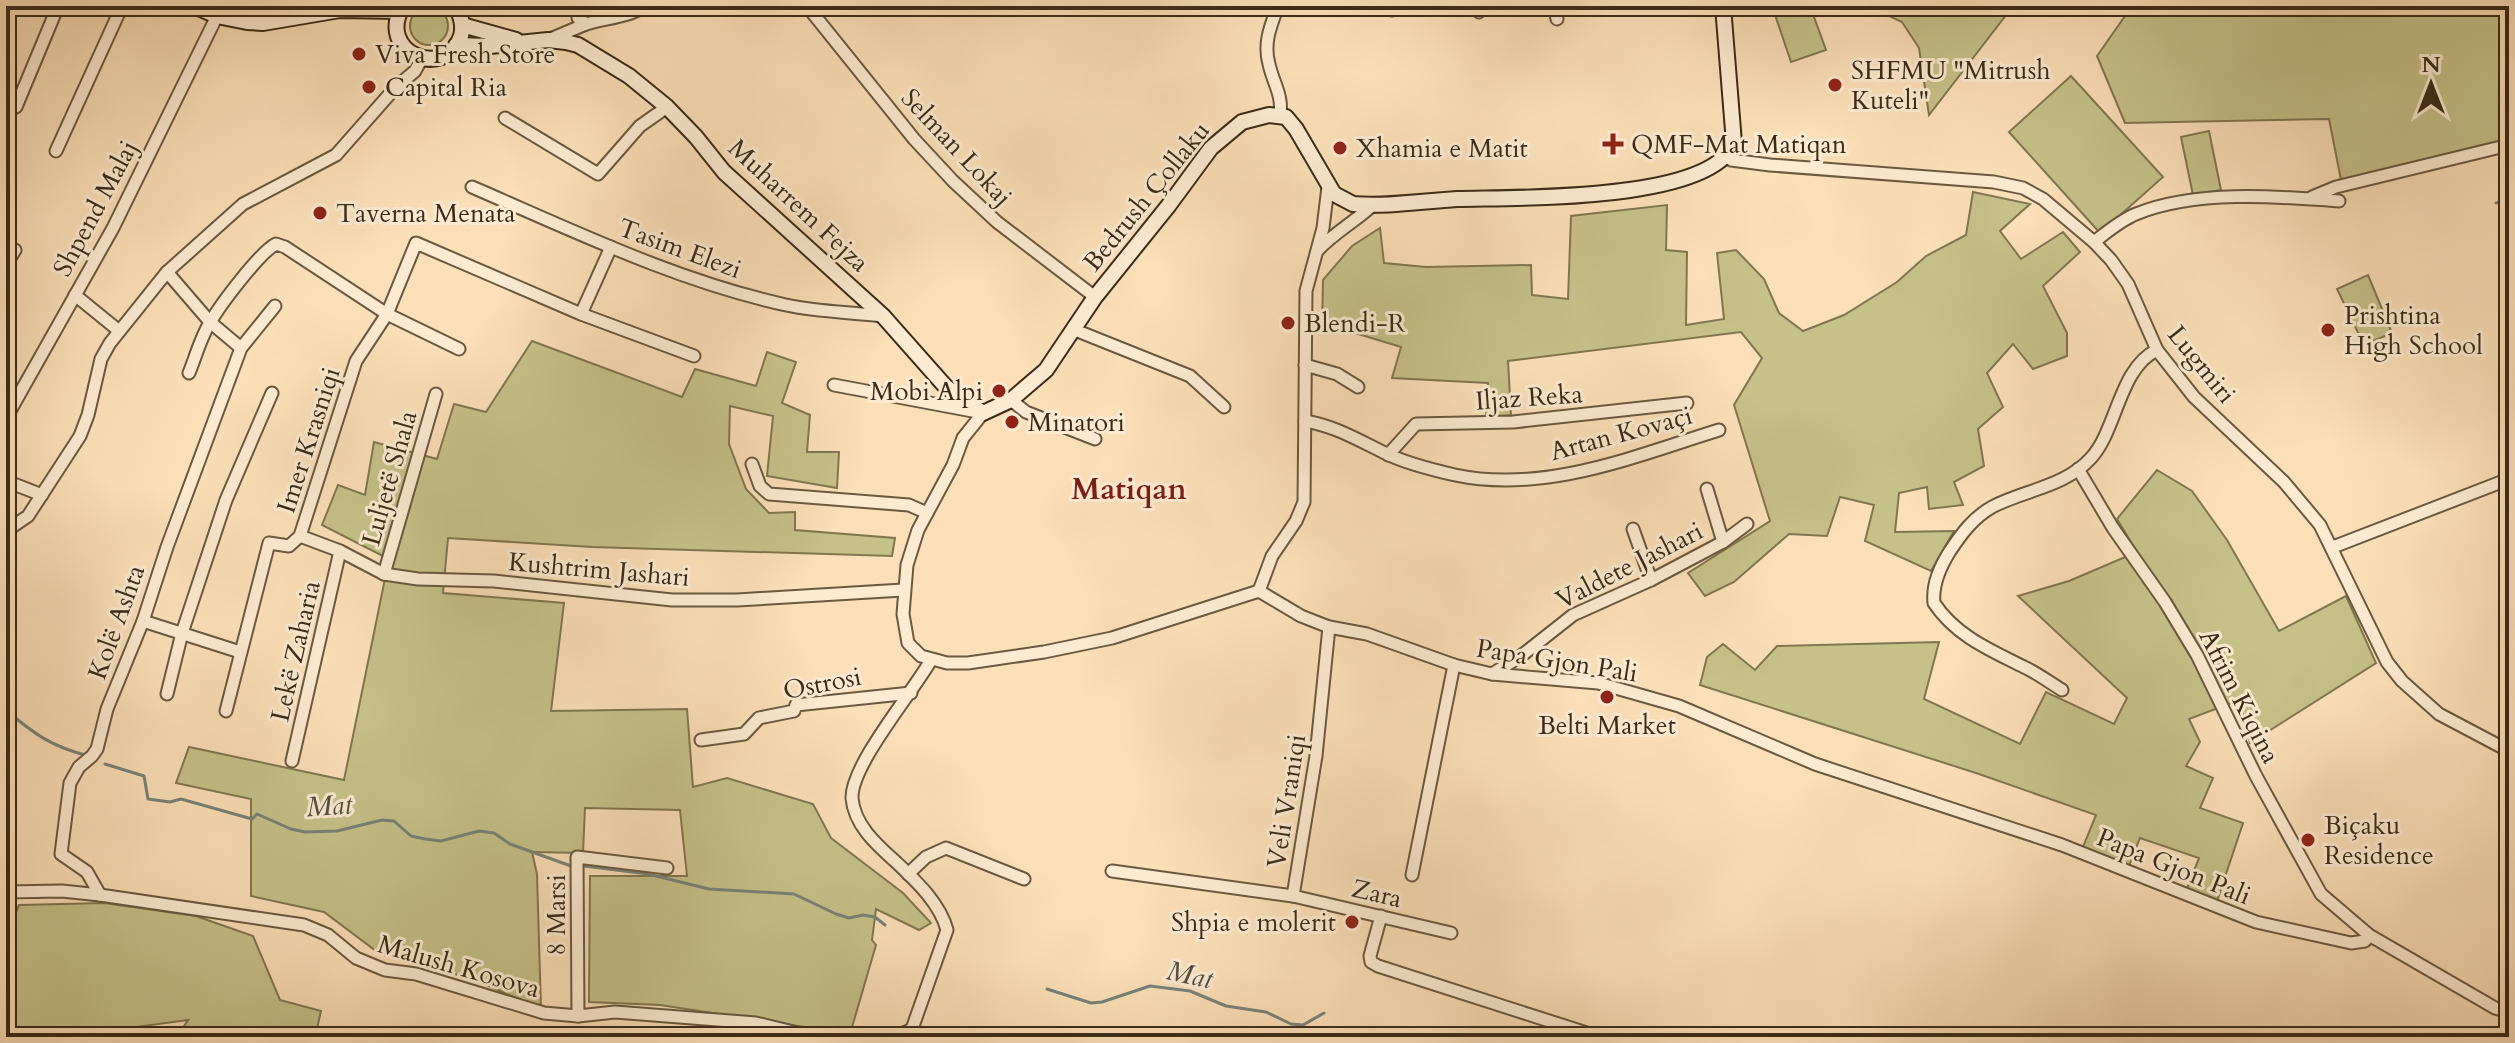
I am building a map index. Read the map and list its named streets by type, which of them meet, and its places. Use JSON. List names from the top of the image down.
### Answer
{
  "streets": {
    "street": [
      "Selman Lokaj",
      "Bedrush Çollaku",
      "Muharrem Fejza",
      "Shpend Malaj",
      "Tasim Elezi",
      "Lugmiri",
      "Iljaz Reka",
      "Artan Kovaçi",
      "Imer Krasniqi",
      "Luljetë Shala",
      "Valdete Jashari",
      "Kushtrim Jashari",
      "Kolë Ashta",
      "Lekë Zaharia",
      "Papa Gjon Pali",
      "Ostrosi",
      "Afrim Kiqina",
      "Veli Vraniqi",
      "Zara",
      "8 Marsi",
      "Malush Kosova"
    ]
  },
  "crossings": [
    ["Selman Lokaj", "Bedrush Çollaku"],
    ["Bedrush Çollaku", "Muharrem Fejza"],
    ["Muharrem Fejza", "Tasim Elezi"],
    ["Iljaz Reka", "Artan Kovaçi"],
    ["Imer Krasniqi", "Kushtrim Jashari"],
    ["Luljetë Shala", "Kushtrim Jashari"],
    ["Valdete Jashari", "Papa Gjon Pali"],
    ["Kushtrim Jashari", "Lekë Zaharia"],
    ["Kolë Ashta", "Malush Kosova"],
    ["Papa Gjon Pali", "Afrim Kiqina"],
    ["Papa Gjon Pali", "Veli Vraniqi"],
    ["Veli Vraniqi", "Zara"],
    ["8 Marsi", "Malush Kosova"]
  ],
  "districts": ["Matiqan"],
  "water": ["Mat"],
  "places": {
    "other": [
      "Viva Fresh Store",
      "SHFMU \"Mitrush Kuteli\"",
      "Capital Ria",
      "Xhamia e Matit",
      "Taverna Menata",
      "Blendi-R",
      "Prishtina High School",
      "Mobi Alpi",
      "Minatori",
      "Belti Market",
      "Biçaku Residence",
      "Shpia e molerit"
    ],
    "health": ["QMF-Mat Matiqan"]
  },
  "north": "top"
}
